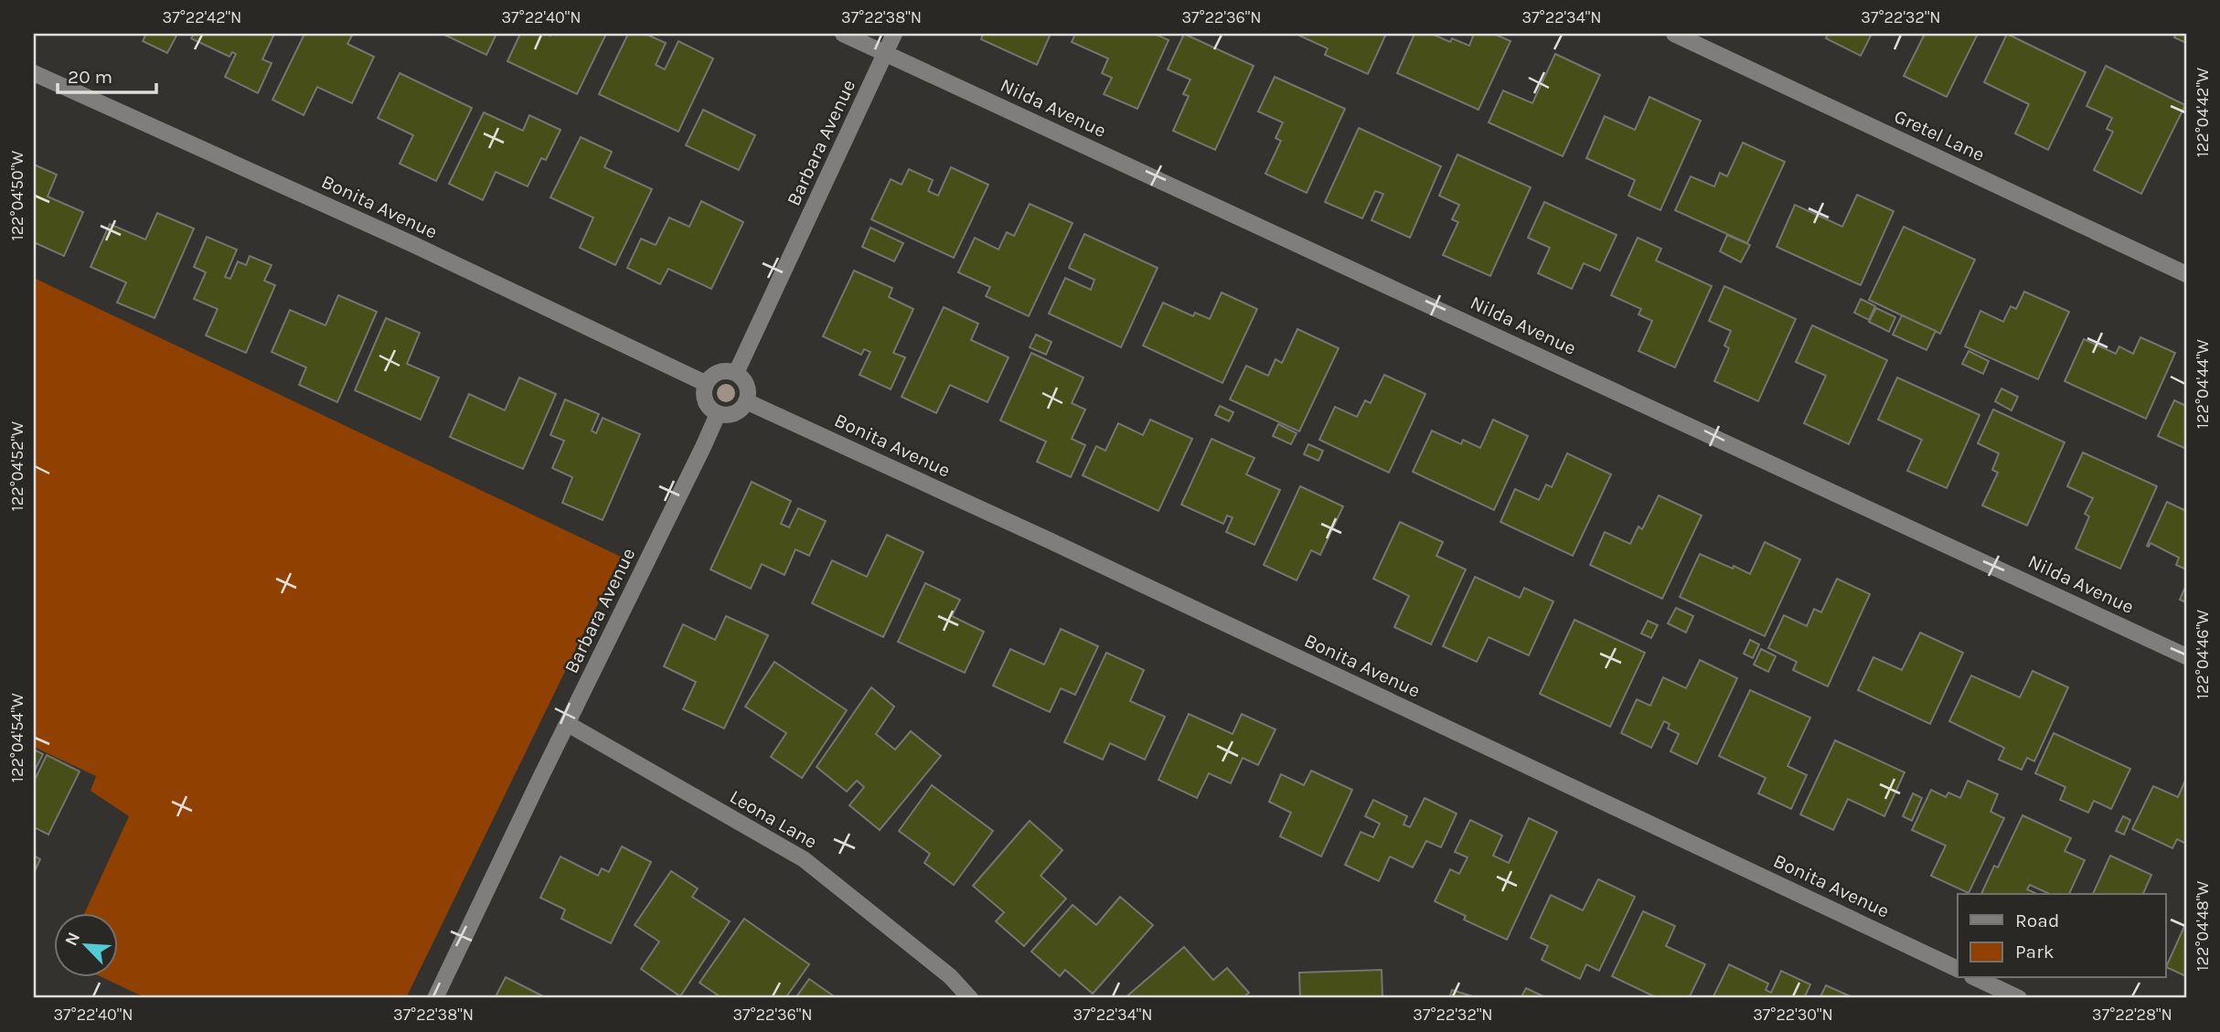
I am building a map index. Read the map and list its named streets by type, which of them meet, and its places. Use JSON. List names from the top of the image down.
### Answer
{
  "streets": {
    "street": [
      "Nilda Avenue",
      "Gretel Lane",
      "Barbara Avenue",
      "Bonita Avenue",
      "Leona Lane"
    ]
  },
  "crossings": [
    ["Nilda Avenue", "Barbara Avenue"],
    ["Barbara Avenue", "Bonita Avenue"],
    ["Barbara Avenue", "Leona Lane"]
  ],
  "legend": ["Road", "Park"],
  "scale_bar": "20 m",
  "north": "top left",
  "coordinates": [
    "37°22'42\"N",
    "37°22'40\"N",
    "37°22'38\"N",
    "37°22'36\"N",
    "37°22'34\"N",
    "37°22'32\"N",
    "122°04'42\"W",
    "122°04'50\"W",
    "122°04'44\"W",
    "122°04'52\"W",
    "122°04'46\"W",
    "122°04'54\"W",
    "122°04'48\"W",
    "37°22'30\"N",
    "37°22'28\"N"
  ]
}
